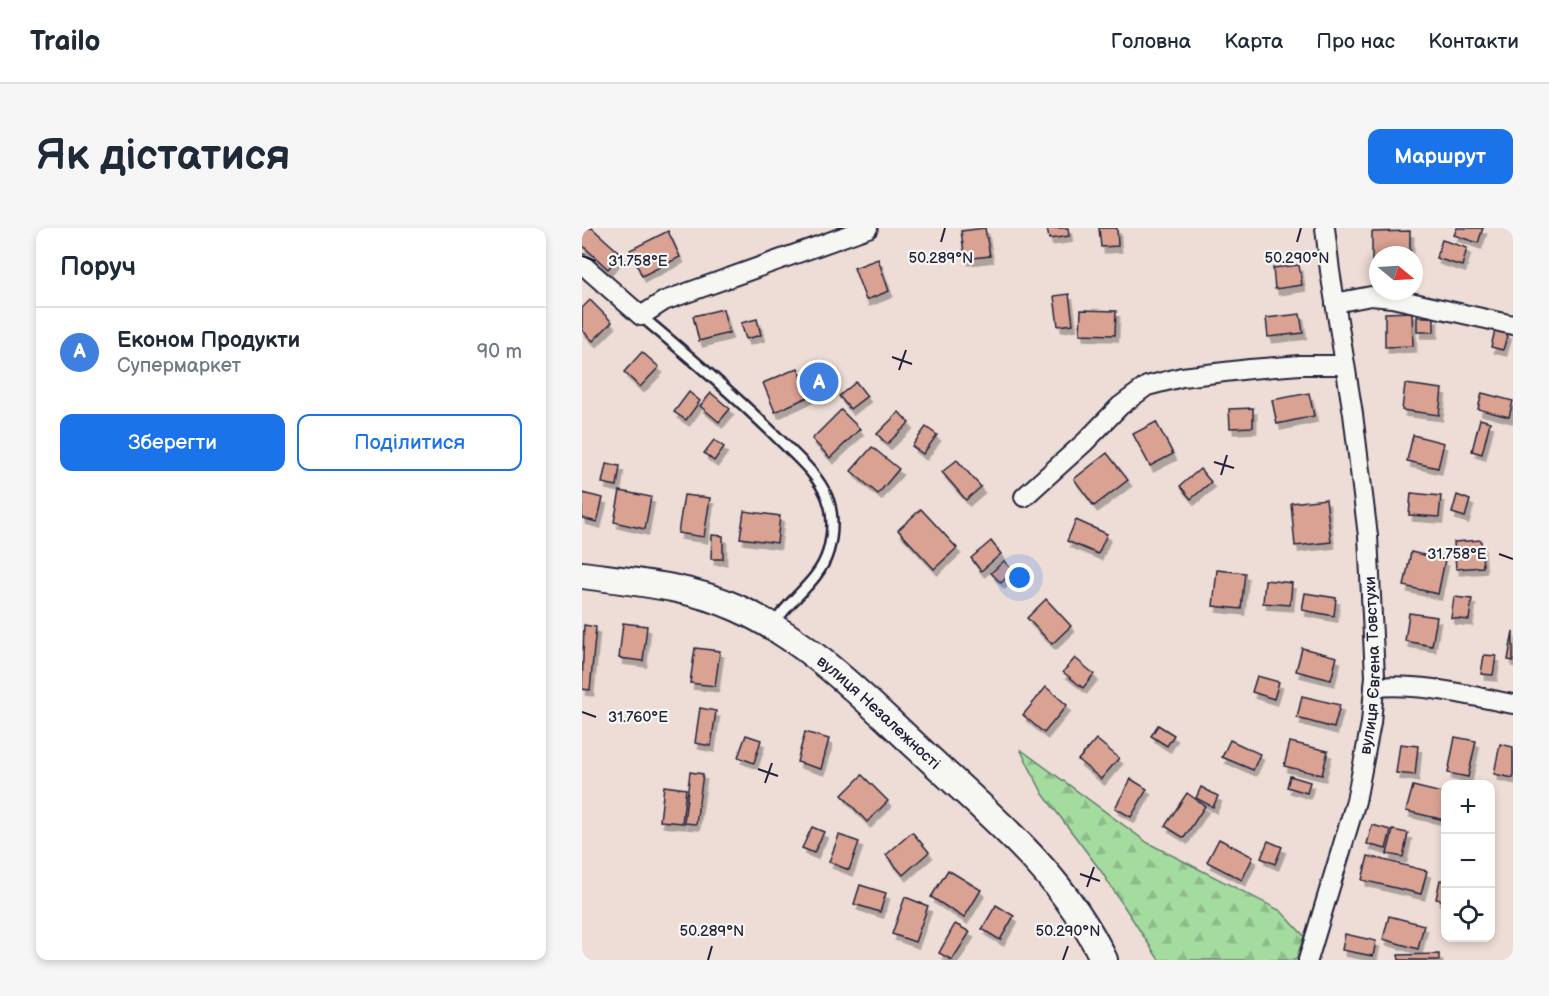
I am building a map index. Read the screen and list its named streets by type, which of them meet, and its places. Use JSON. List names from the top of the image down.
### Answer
{
  "streets": {
    "main road": ["вулиця Незалежності"],
    "street": ["вулиця Євгена Товстухи"]
  },
  "north": "right",
  "page": {
    "header": "Trailo",
    "nav": [
      "Головна",
      "Карта",
      "Про нас",
      "Контакти"
    ],
    "buttons": [
      "Маршрут",
      ["Зберегти", "Поділитися"]
    ],
    "title": "Як дістатися",
    "heading": "Поруч",
    "list": [
      {
        "mark": "A",
        "name": "Економ Продукти",
        "note": "Супермаркет",
        "value": "90 m"
      }
    ],
    "pins": "A",
    "map_buttons": ["+", "−"]
  },
  "coordinates": [
    "50.289°N",
    "50.290°N",
    "31.758°E",
    "31.760°E"
  ]
}
